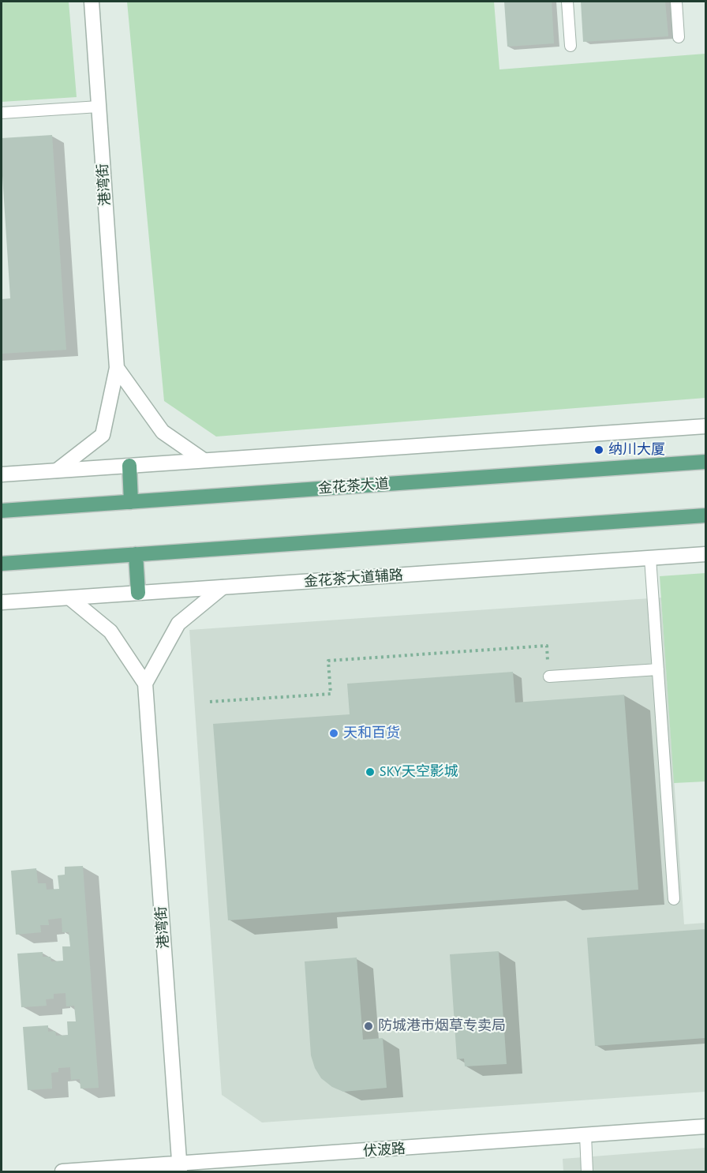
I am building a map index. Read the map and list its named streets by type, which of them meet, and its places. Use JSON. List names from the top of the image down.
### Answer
{
  "streets": {
    "main road": ["金花茶大道"],
    "street": ["港湾街", "金花茶大道辅路", "伏波路"]
  },
  "crossings": [
    ["港湾街", "伏波路"]
  ],
  "places": [
    "纳川大厦",
    "天和百货",
    "SKY天空影城",
    "防城港市烟草专卖局"
  ]
}
